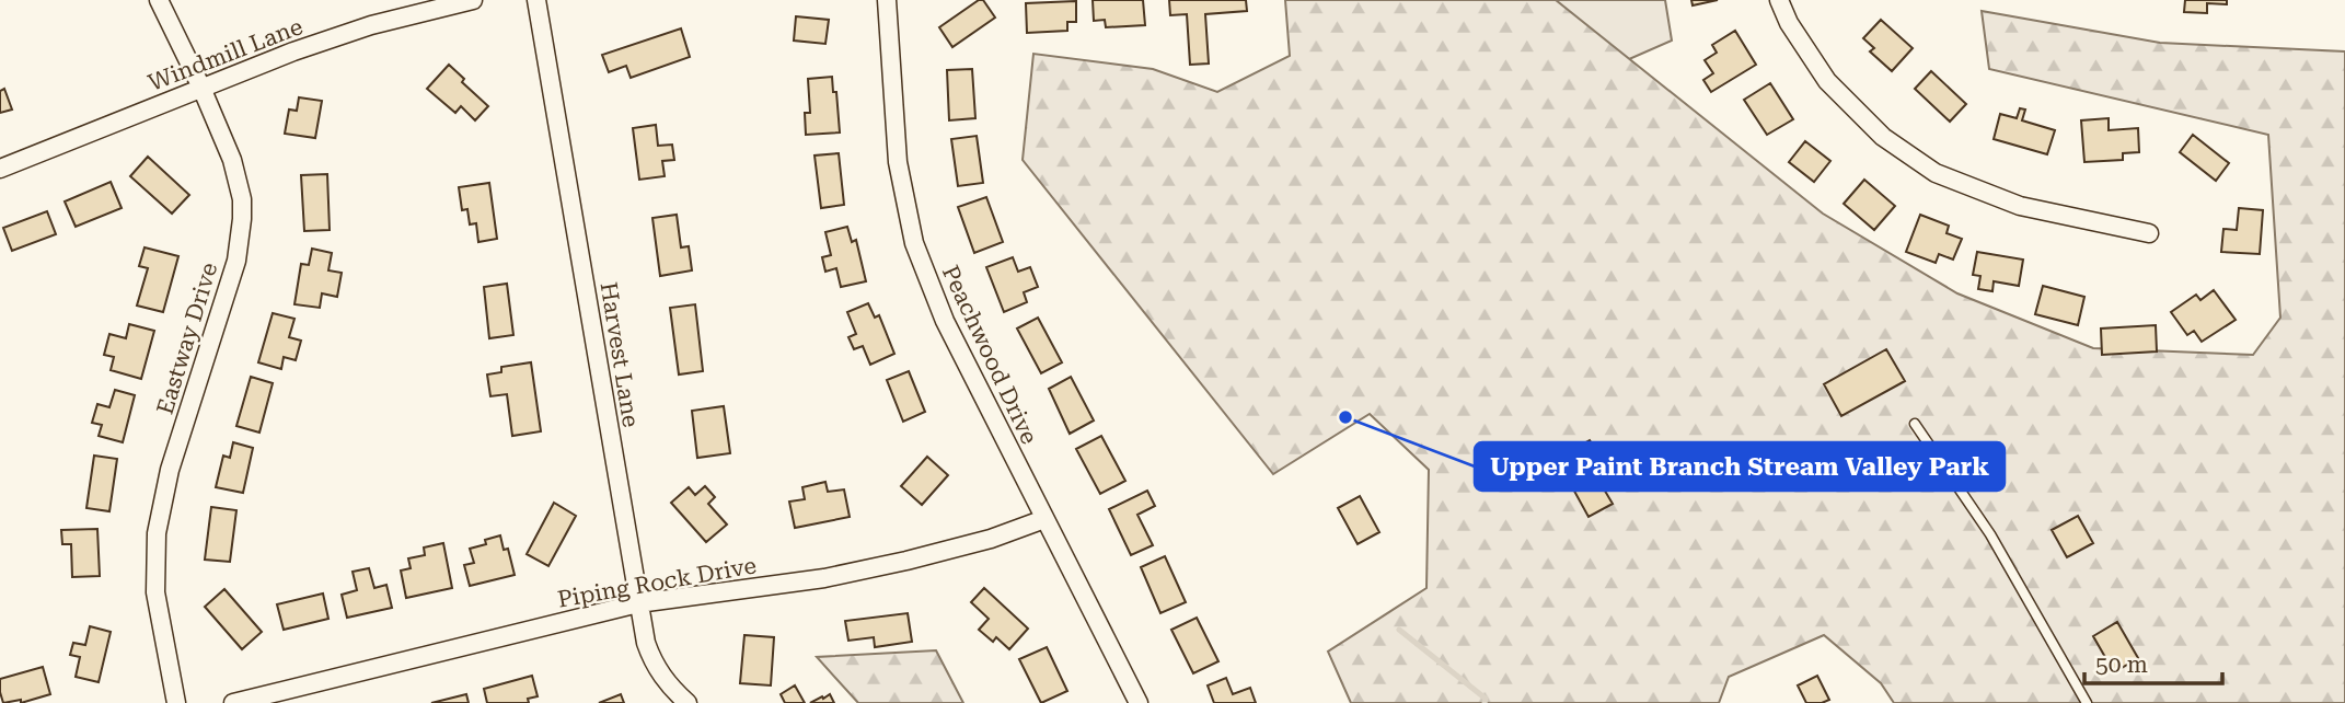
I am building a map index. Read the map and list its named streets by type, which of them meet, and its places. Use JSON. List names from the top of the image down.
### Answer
{
  "streets": {
    "street": [
      "Windmill Lane",
      "Eastway Drive",
      "Harvest Lane",
      "Peachwood Drive",
      "Piping Rock Drive"
    ]
  },
  "crossings": [
    ["Windmill Lane", "Eastway Drive"],
    ["Harvest Lane", "Piping Rock Drive"],
    ["Peachwood Drive", "Piping Rock Drive"]
  ],
  "places": ["Upper Paint Branch Stream Valley Park"],
  "scale_bar": "50 m"
}
